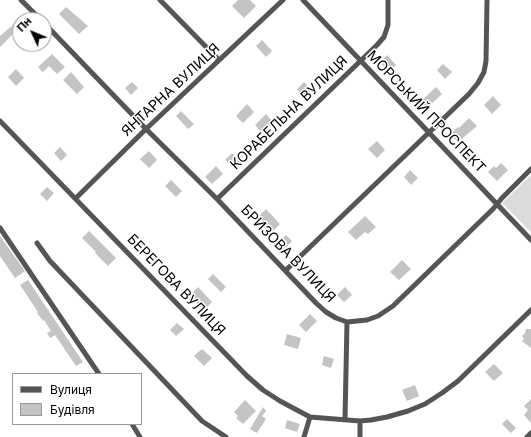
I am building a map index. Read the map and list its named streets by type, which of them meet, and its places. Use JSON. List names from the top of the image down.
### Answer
{
  "streets": {
    "street": [
      "ЯНТАРНА ВУЛИЦЯ",
      "МОРСЬКИЙ ПРОСПЕКТ",
      "КОРАБЕЛЬНА ВУЛИЦЯ",
      "БРИЗОВА ВУЛИЦЯ",
      "БЕРЕГОВА ВУЛИЦЯ"
    ]
  },
  "crossings": [
    ["ЯНТАРНА ВУЛИЦЯ", "БРИЗОВА ВУЛИЦЯ"],
    ["ЯНТАРНА ВУЛИЦЯ", "БЕРЕГОВА ВУЛИЦЯ"],
    ["МОРСЬКИЙ ПРОСПЕКТ", "КОРАБЕЛЬНА ВУЛИЦЯ"],
    ["МОРСЬКИЙ ПРОСПЕКТ", "БРИЗОВА ВУЛИЦЯ"],
    ["КОРАБЕЛЬНА ВУЛИЦЯ", "БРИЗОВА ВУЛИЦЯ"]
  ],
  "legend": ["Вулиця", "Будівля"],
  "north": "top left"
}
